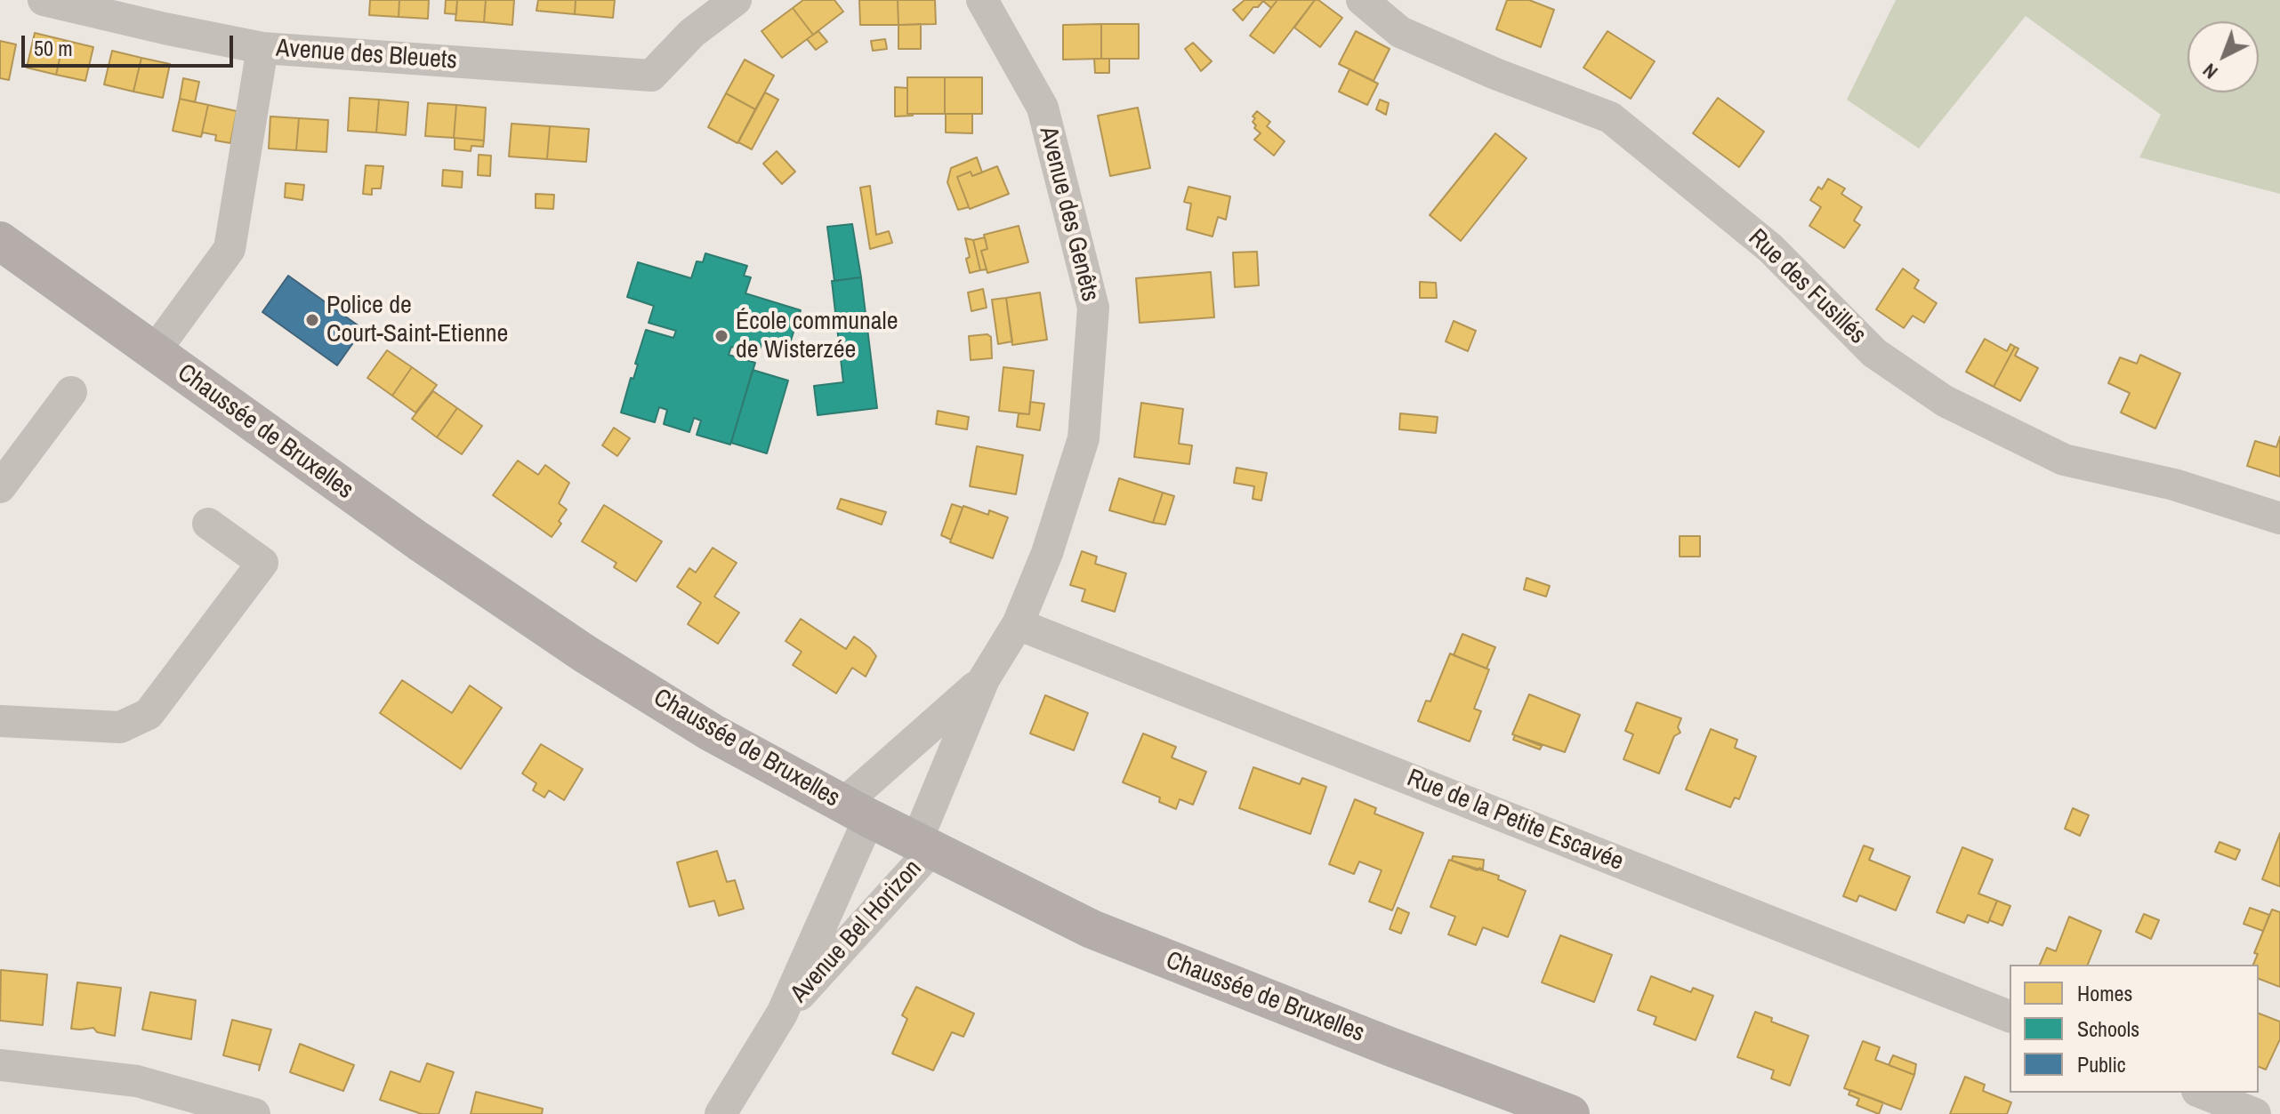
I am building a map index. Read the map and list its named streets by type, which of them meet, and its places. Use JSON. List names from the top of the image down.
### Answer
{
  "streets": {
    "main road": ["Chaussée de Bruxelles"],
    "street": [
      "Avenue des Bleuets",
      "Avenue des Genêts",
      "Rue des Fusillés",
      "Rue de la Petite Escavée",
      "Avenue Bel Horizon"
    ]
  },
  "crossings": [
    ["Avenue des Genêts", "Chaussée de Bruxelles"],
    ["Avenue des Genêts", "Rue de la Petite Escavée"],
    ["Avenue des Genêts", "Avenue Bel Horizon"],
    ["Chaussée de Bruxelles", "Avenue Bel Horizon"]
  ],
  "places": ["Police de Court-Saint-Etienne", "École communale de Wisterzée"],
  "legend": ["Homes", "Schools", "Public"],
  "scale_bar": "50 m",
  "north": "bottom left"
}
